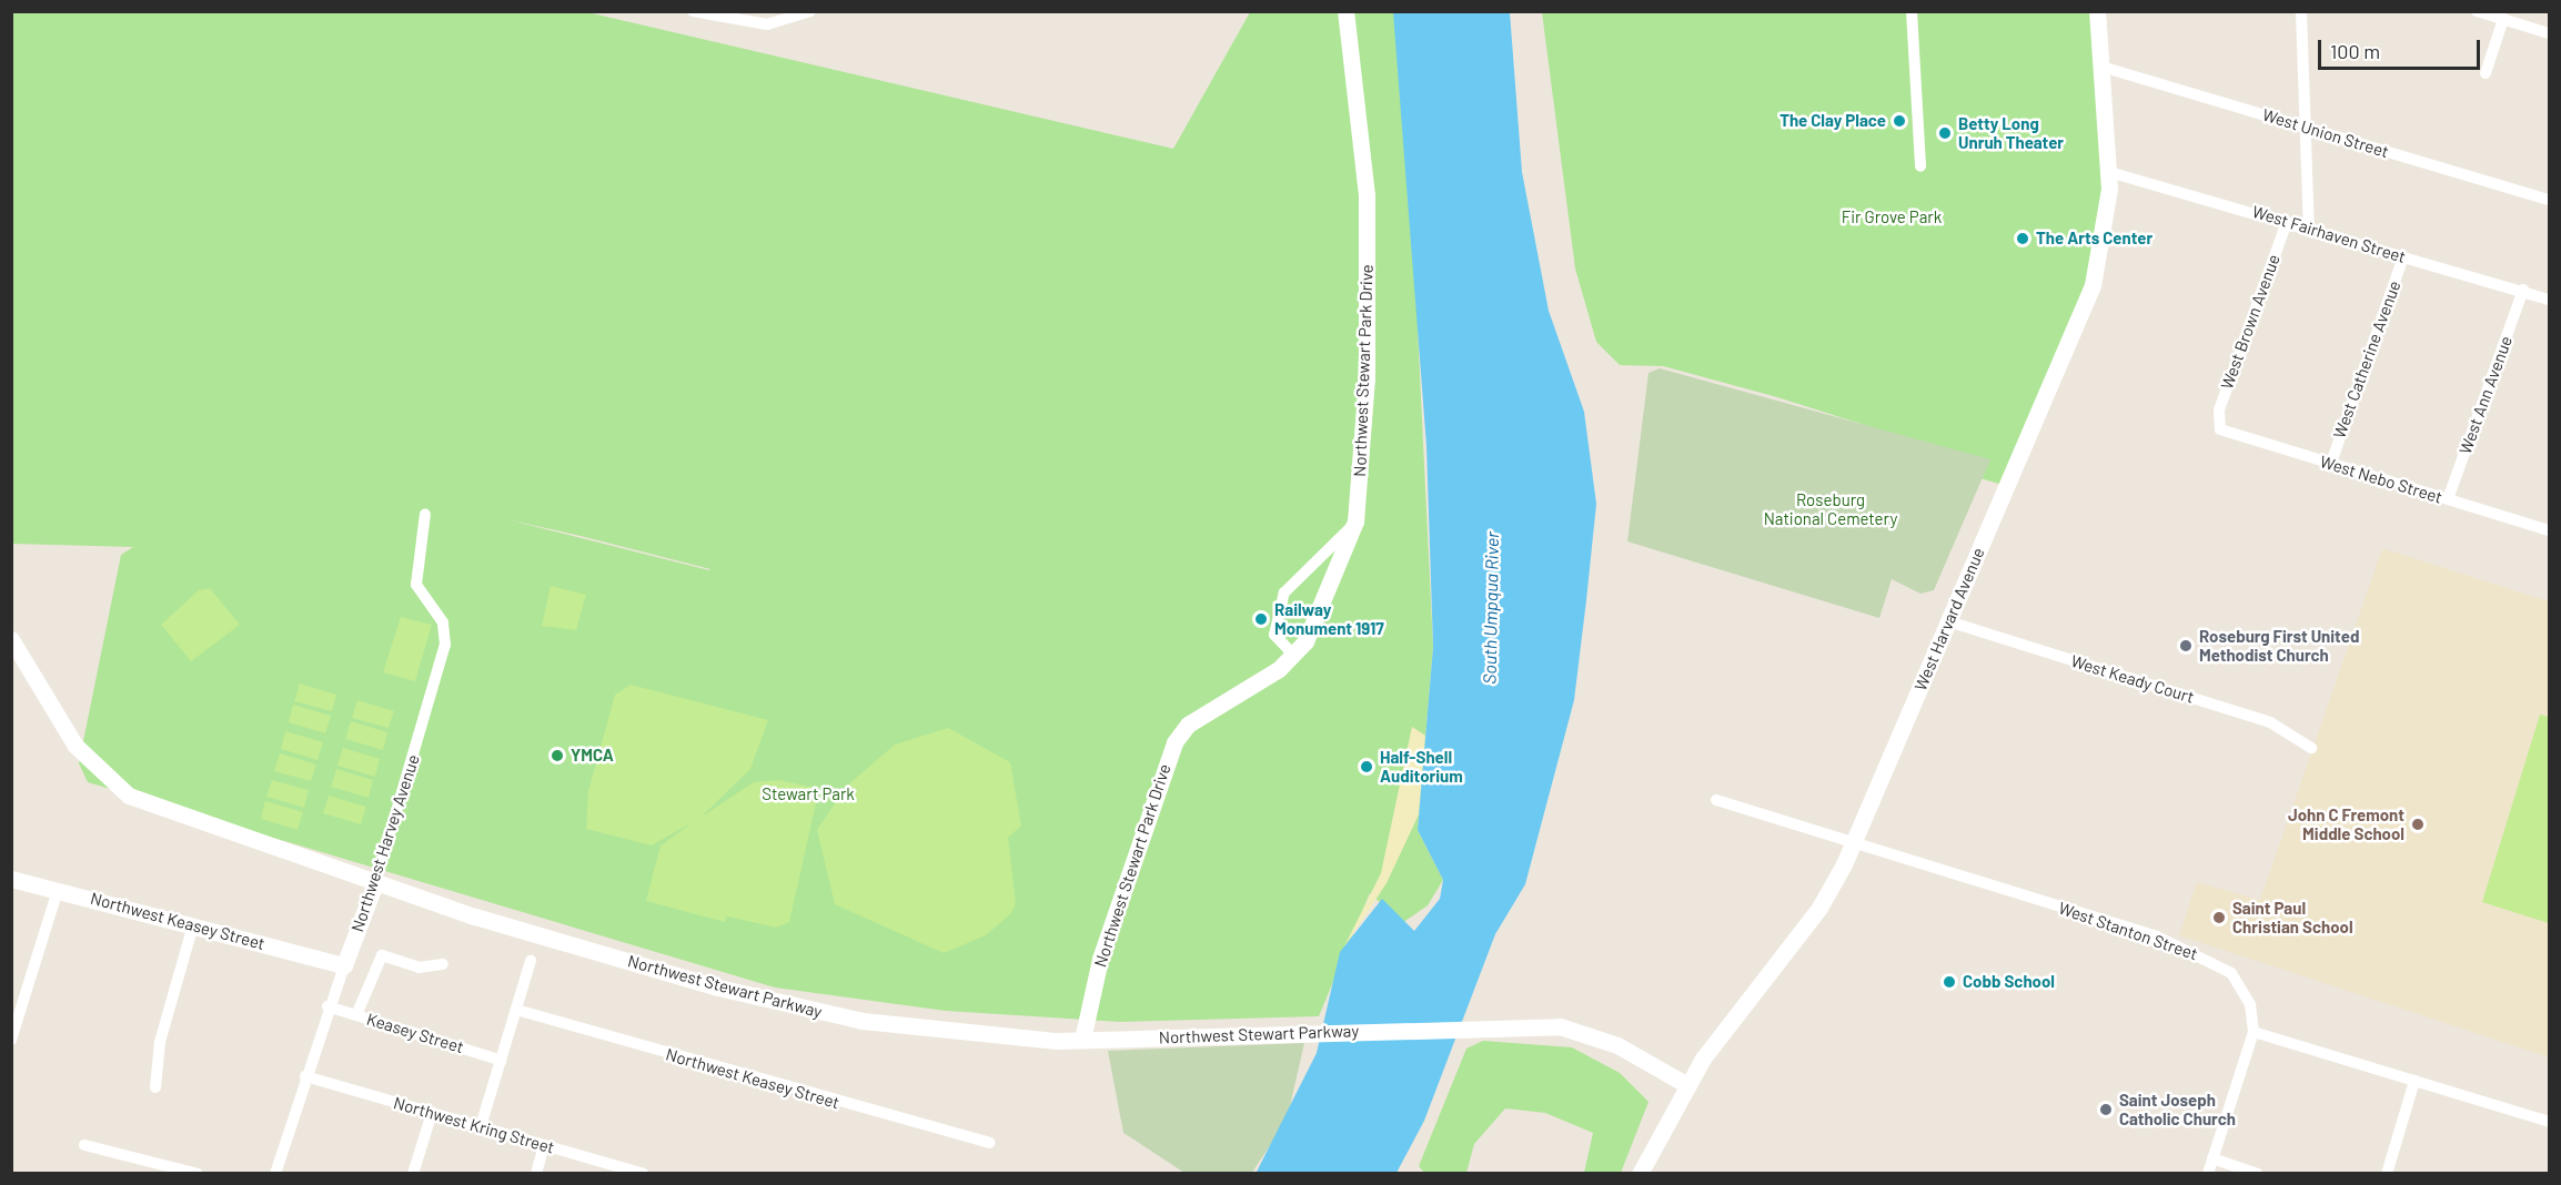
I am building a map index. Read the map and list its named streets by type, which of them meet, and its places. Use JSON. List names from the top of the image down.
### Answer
{
  "streets": {
    "main road": [
      "Northwest Stewart Park Drive",
      "West Harvard Avenue",
      "Northwest Harvey Avenue",
      "Northwest Keasey Street",
      "Northwest Stewart Parkway"
    ],
    "street": [
      "West Union Street",
      "West Fairhaven Street",
      "West Brown Avenue",
      "West Catherine Avenue",
      "West Ann Avenue",
      "West Nebo Street",
      "West Keady Court",
      "West Stanton Street",
      "Keasey Street",
      "Northwest Kring Street"
    ]
  },
  "crossings": [
    ["West Union Street", "West Harvard Avenue"],
    ["West Fairhaven Street", "West Brown Avenue"],
    ["West Fairhaven Street", "West Catherine Avenue"],
    ["West Fairhaven Street", "West Ann Avenue"],
    ["West Fairhaven Street", "West Harvard Avenue"],
    ["West Brown Avenue", "West Nebo Street"],
    ["West Catherine Avenue", "West Nebo Street"],
    ["Northwest Stewart Park Drive", "Northwest Stewart Parkway"],
    ["West Ann Avenue", "West Nebo Street"],
    ["West Harvard Avenue", "West Keady Court"],
    ["West Harvard Avenue", "West Stanton Street"],
    ["West Harvard Avenue", "Northwest Stewart Parkway"],
    ["Northwest Harvey Avenue", "Northwest Keasey Street"],
    ["Northwest Harvey Avenue", "Northwest Stewart Parkway"],
    ["Northwest Harvey Avenue", "Keasey Street"],
    ["Northwest Harvey Avenue", "Northwest Kring Street"]
  ],
  "water": ["South Umpqua River"],
  "parks": ["Fir Grove Park", "Roseburg National Cemetery", "Stewart Park"],
  "places": [
    "The Clay Place",
    "Betty Long Unruh Theater",
    "The Arts Center",
    "Railway Monument 1917",
    "Roseburg First United Methodist Church",
    "YMCA",
    "Half-Shell Auditorium",
    "John C Fremont Middle School",
    "Saint Paul Christian School",
    "Cobb School",
    "Saint Joseph Catholic Church"
  ],
  "scale_bar": "100 m"
}
